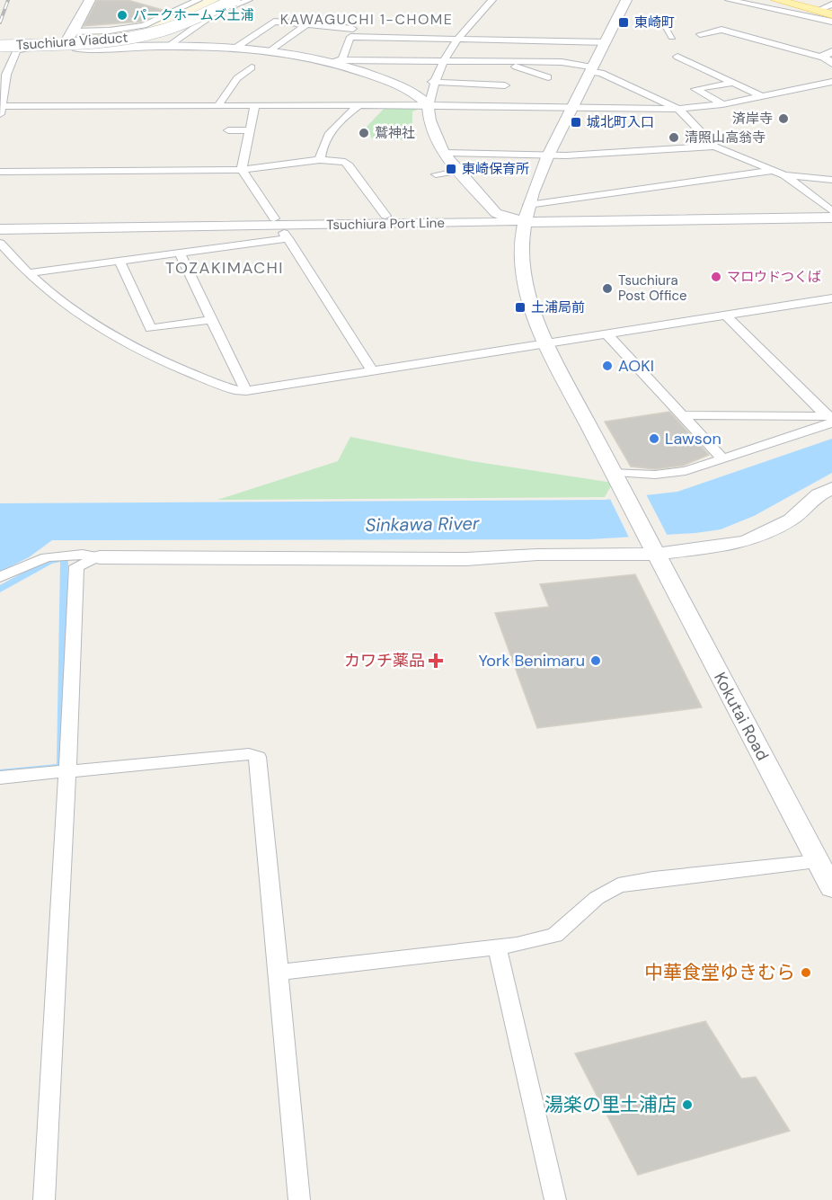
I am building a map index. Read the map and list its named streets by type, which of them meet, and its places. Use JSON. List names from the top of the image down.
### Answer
{
  "streets": {
    "street": ["Tsuchiura Viaduct", "Tsuchiura Port Line", "Kokutai Road"]
  },
  "crossings": [
    ["Tsuchiura Port Line", "Kokutai Road"]
  ],
  "districts": ["KAWAGUCHI 1-CHOME", "TOZAKIMACHI"],
  "water": ["Sinkawa River"],
  "places": {
    "other": [
      "パークホームズ土浦",
      "済岸寺",
      "鷲神社",
      "清照山高翁寺",
      "マロウドつくば",
      "Tsuchiura Post Office",
      "AOKI",
      "Lawson",
      "York Benimaru",
      "中華食堂ゆきむら",
      "湯楽の里土浦店"
    ],
    "transit": [
      "東崎町",
      "城北町入口",
      "東崎保育所",
      "土浦局前"
    ],
    "health": ["カワチ薬品"]
  }
}
